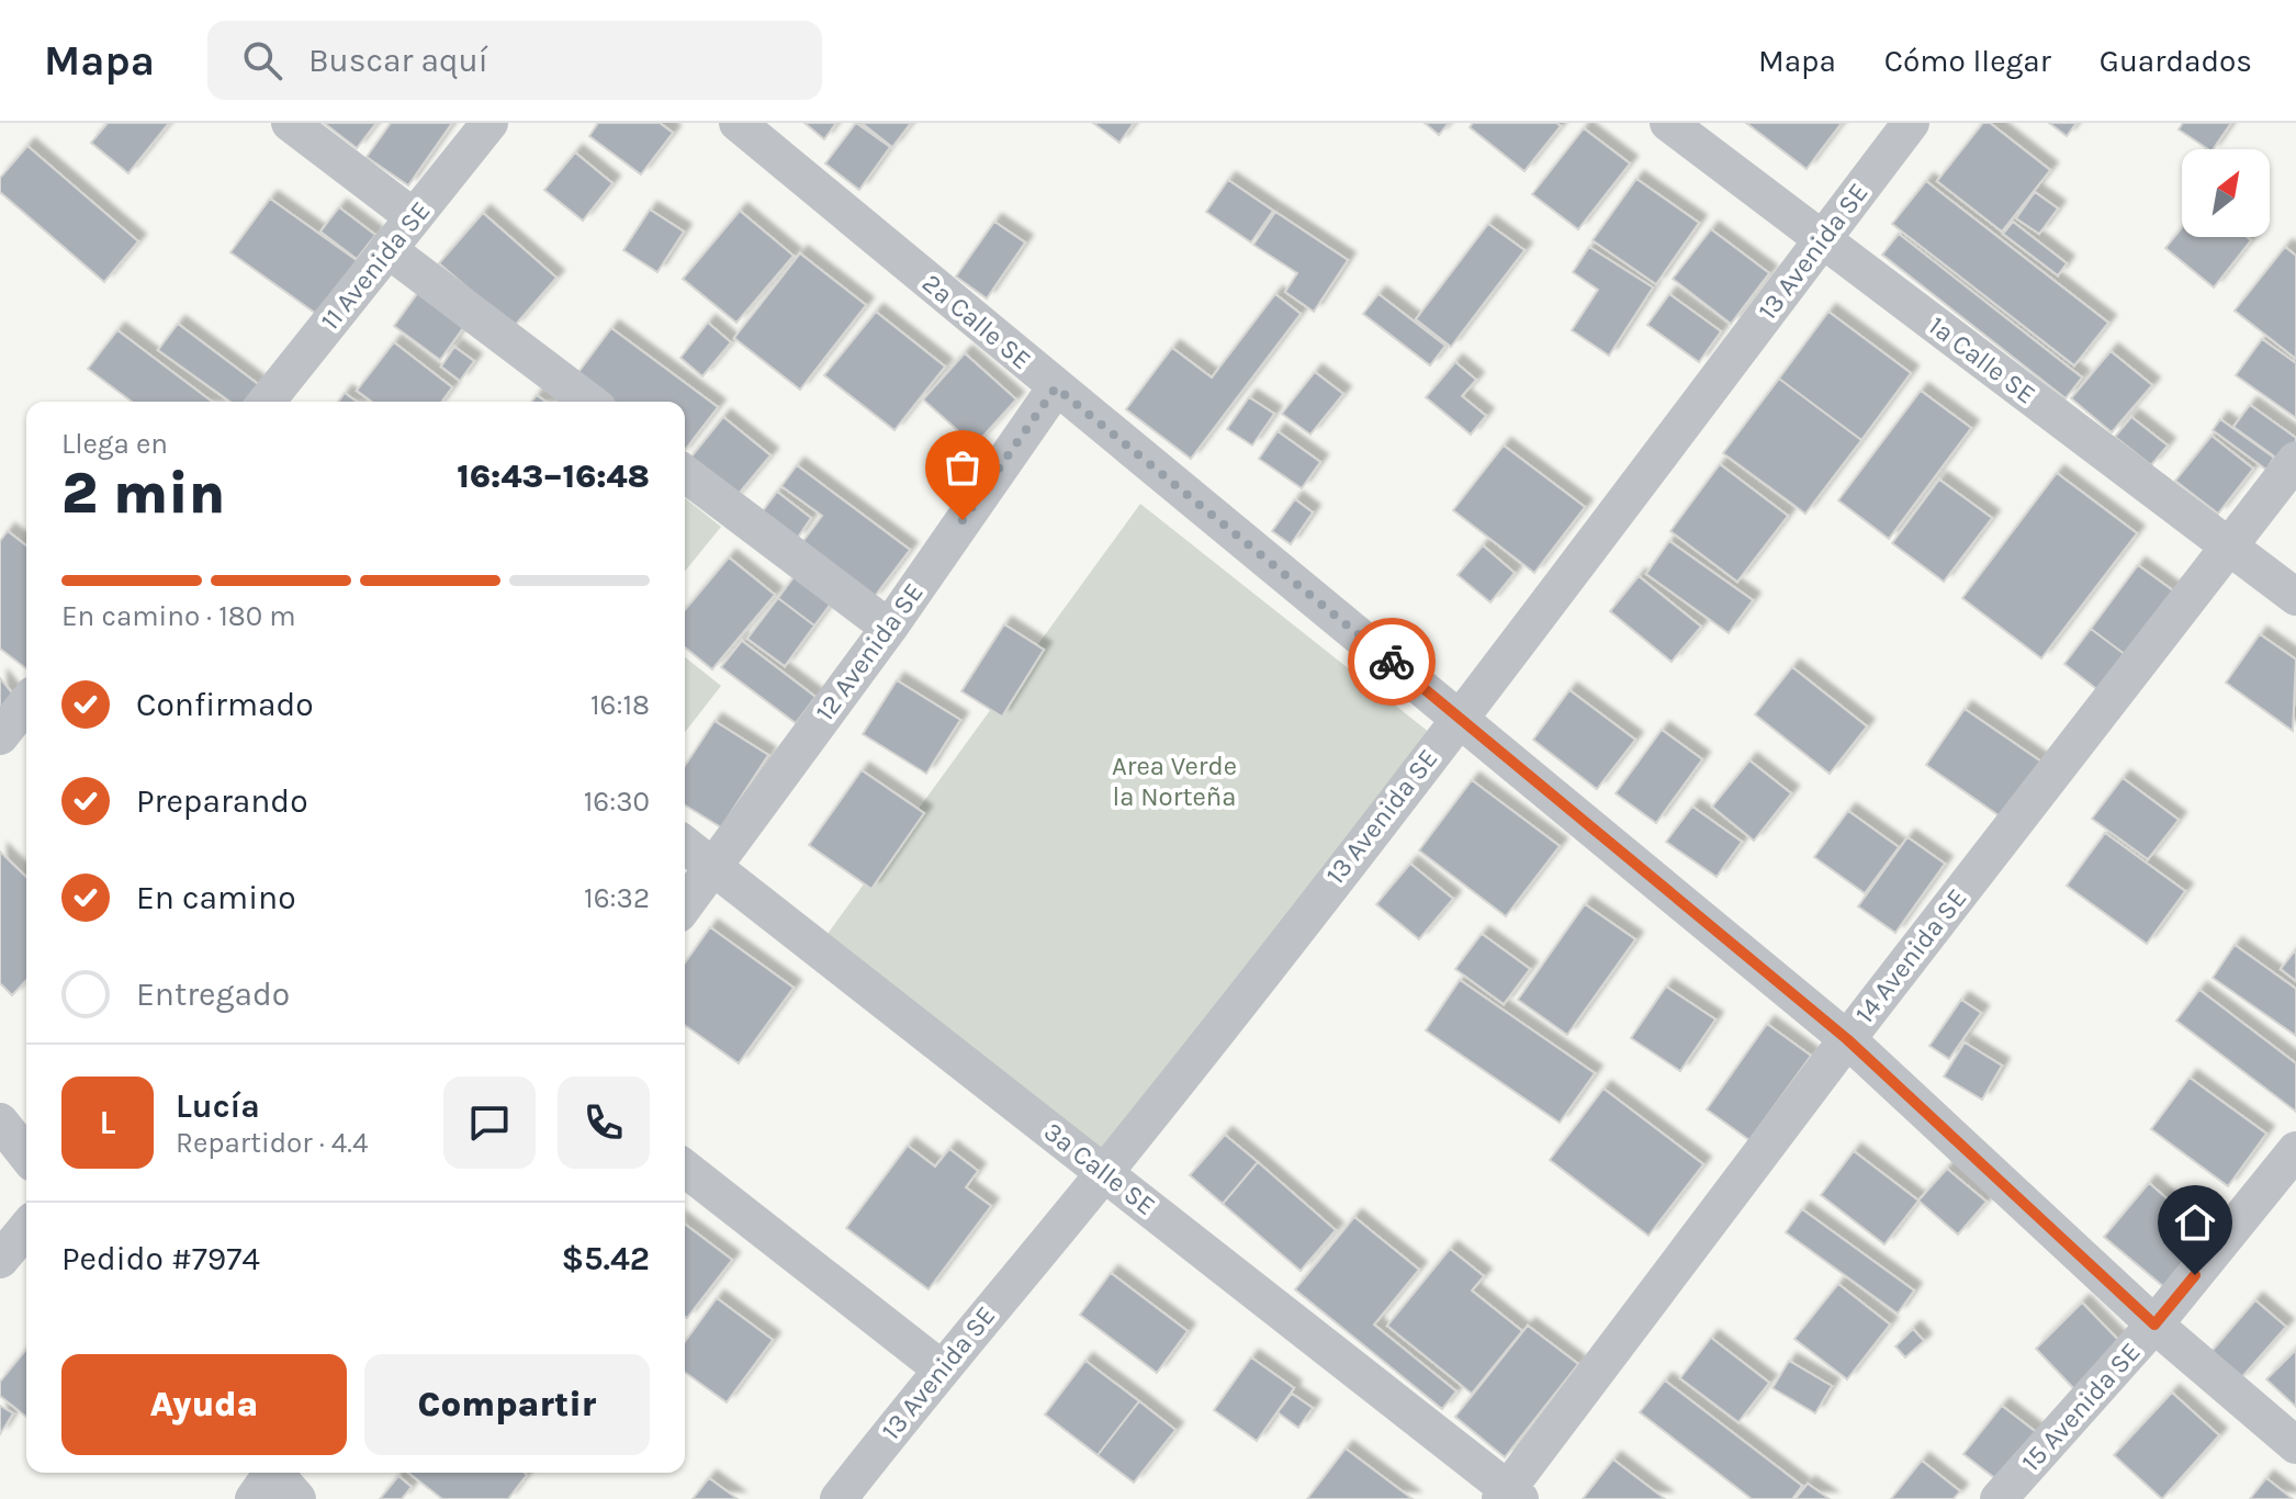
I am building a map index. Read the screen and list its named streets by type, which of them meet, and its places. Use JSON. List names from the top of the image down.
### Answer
{
  "streets": {
    "street": [
      "13 Avenida SE",
      "11 Avenida SE",
      "2a Calle SE",
      "1a Calle SE",
      "12 Avenida SE",
      "14 Avenida SE",
      "3a Calle SE",
      "15 Avenida SE"
    ]
  },
  "crossings": [
    ["13 Avenida SE", "2a Calle SE"],
    ["13 Avenida SE", "1a Calle SE"],
    ["13 Avenida SE", "3a Calle SE"],
    ["2a Calle SE", "12 Avenida SE"],
    ["2a Calle SE", "14 Avenida SE"],
    ["2a Calle SE", "15 Avenida SE"],
    ["1a Calle SE", "14 Avenida SE"],
    ["12 Avenida SE", "3a Calle SE"],
    ["14 Avenida SE", "3a Calle SE"]
  ],
  "parks": ["Area Verde la Norteña"],
  "north": "top right",
  "page": {
    "header": "Mapa",
    "search": "Buscar aquí",
    "nav": ["Mapa", "Cómo llegar", "Guardados"],
    "heading": ["2 min", "Llega en", "16:43–16:48"],
    "panel": [
      "Lucía",
      "Repartidor · 4.4",
      "Pedido #7974",
      "$5.42"
    ],
    "bar": "En camino · 180 m",
    "list": [
      ["Confirmado", "16:18"],
      ["Preparando", "16:30"],
      ["En camino", "16:32"],
      "Entregado"
    ],
    "round": "L",
    "buttons": ["Ayuda", "Compartir"]
  }
}
